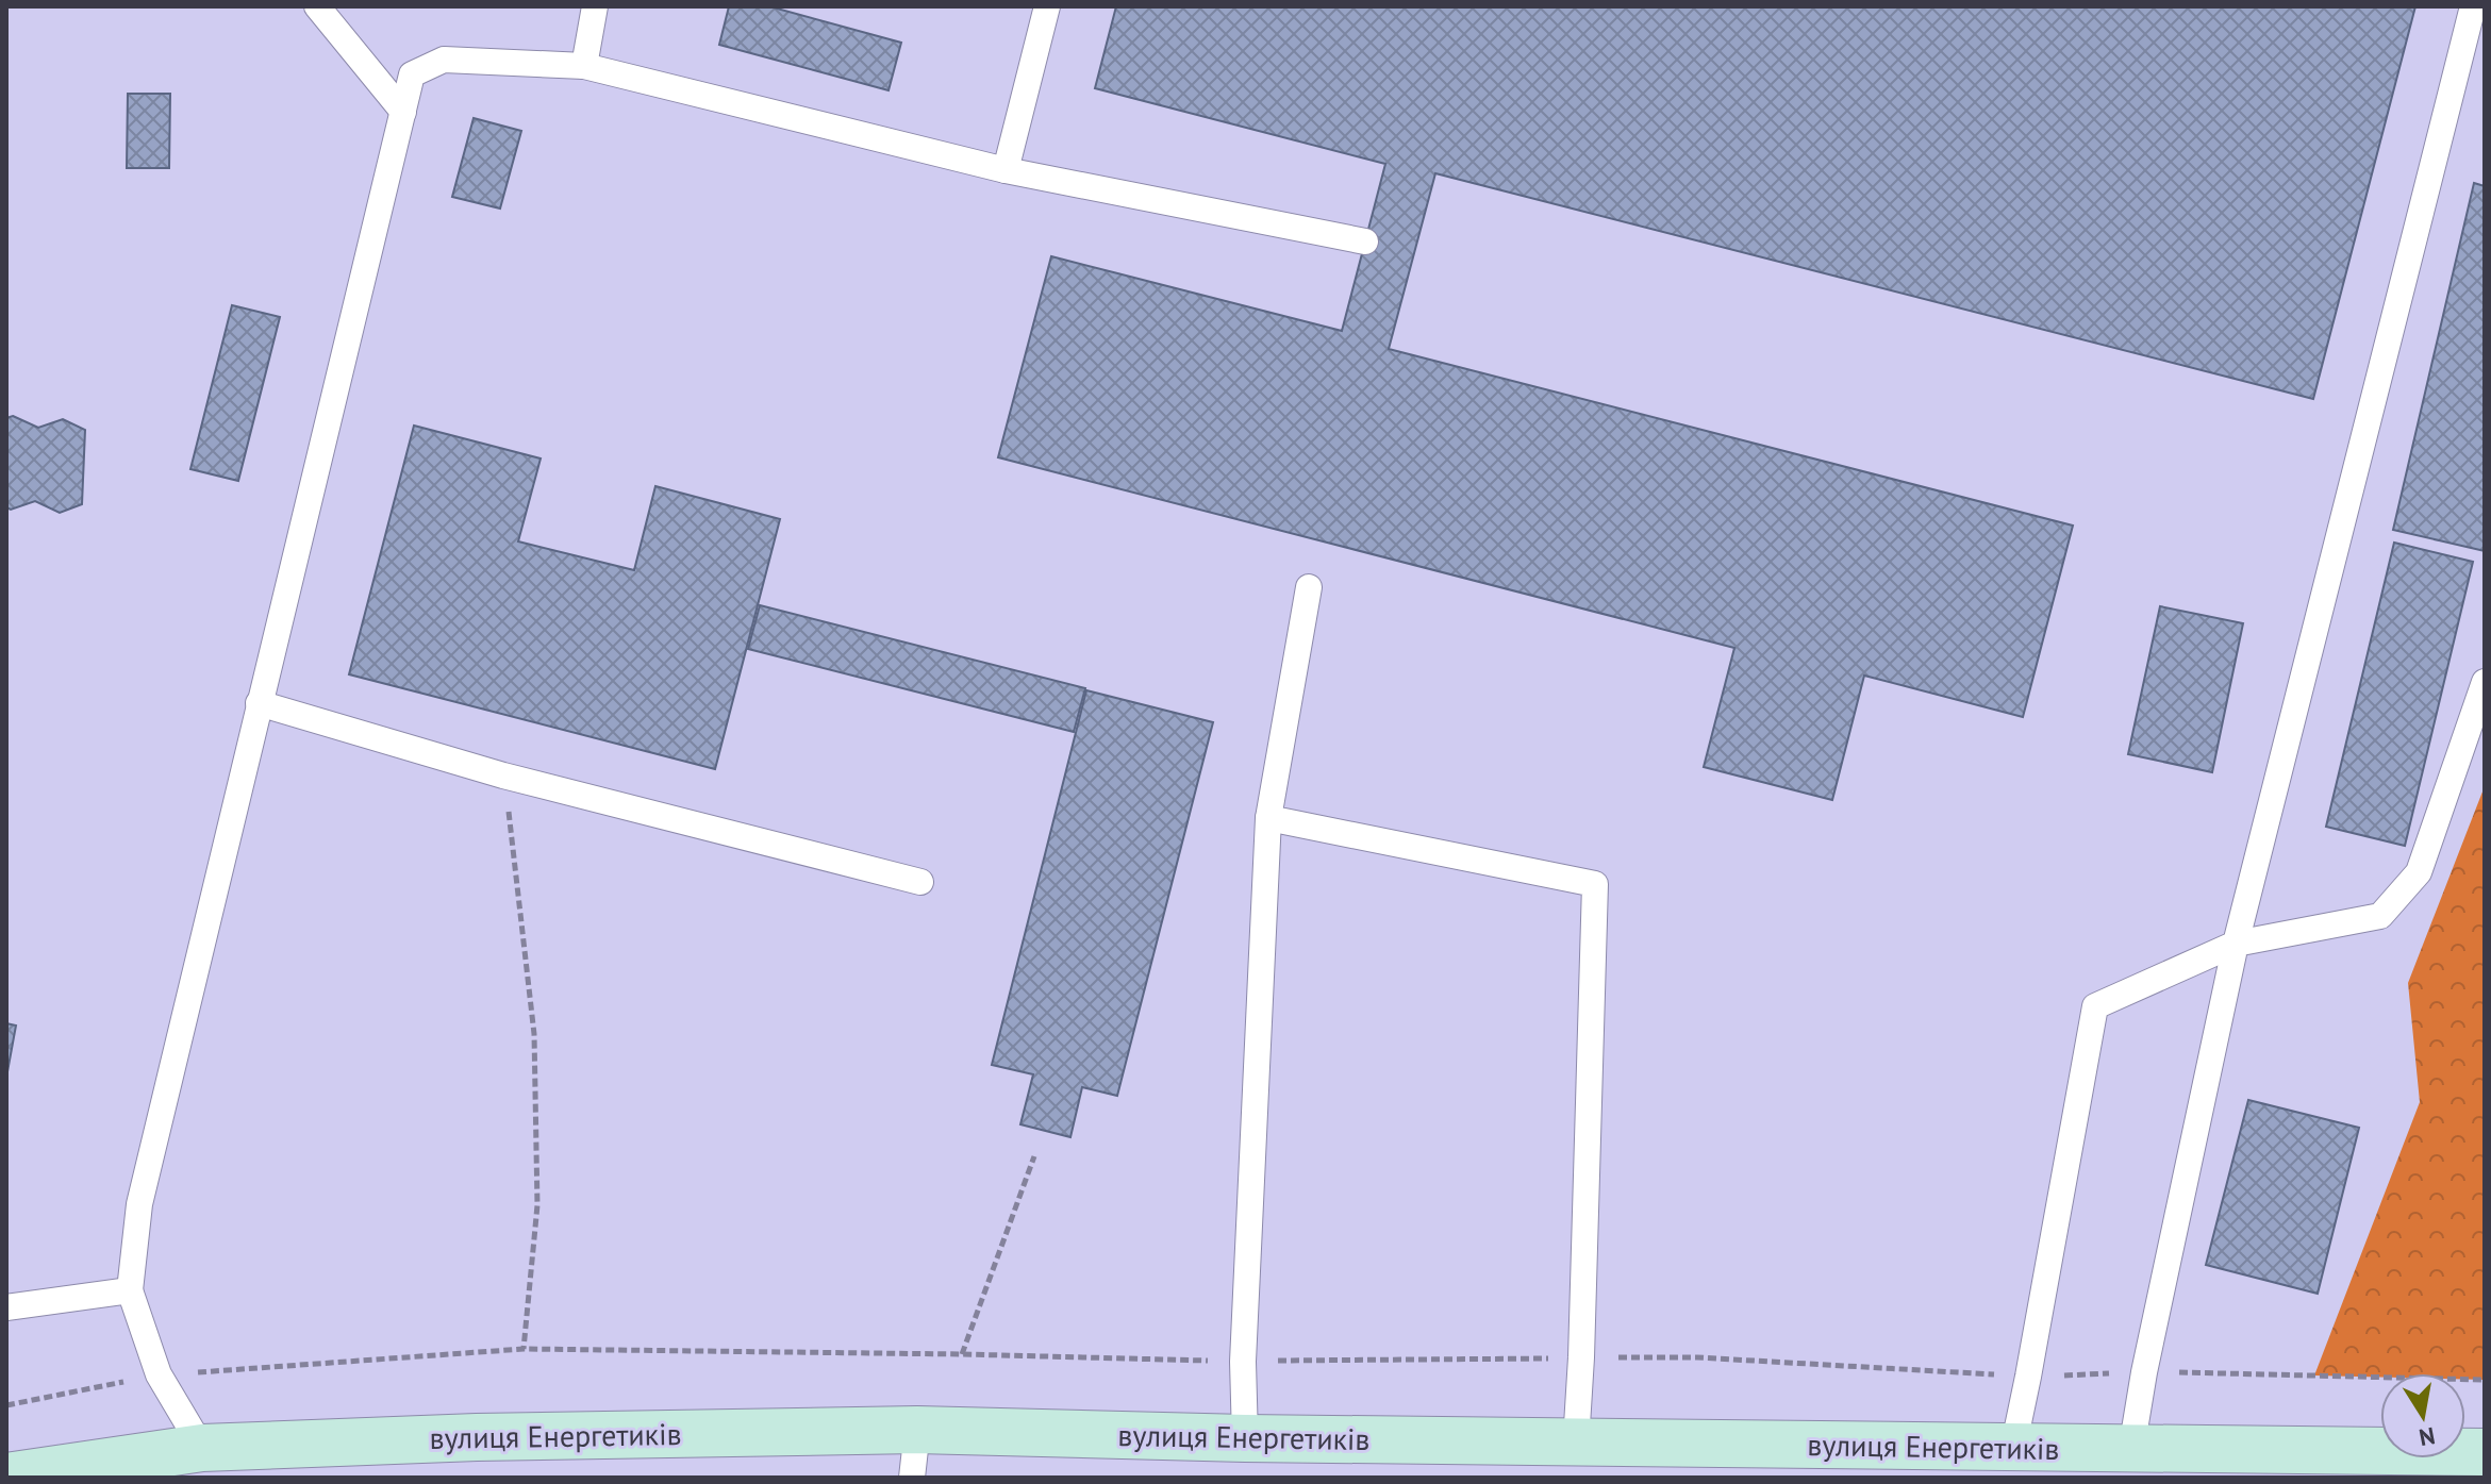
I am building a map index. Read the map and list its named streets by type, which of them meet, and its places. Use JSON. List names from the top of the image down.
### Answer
{
  "streets": {
    "main road": ["вулиця Енергетиків"]
  },
  "north": "bottom"
}
